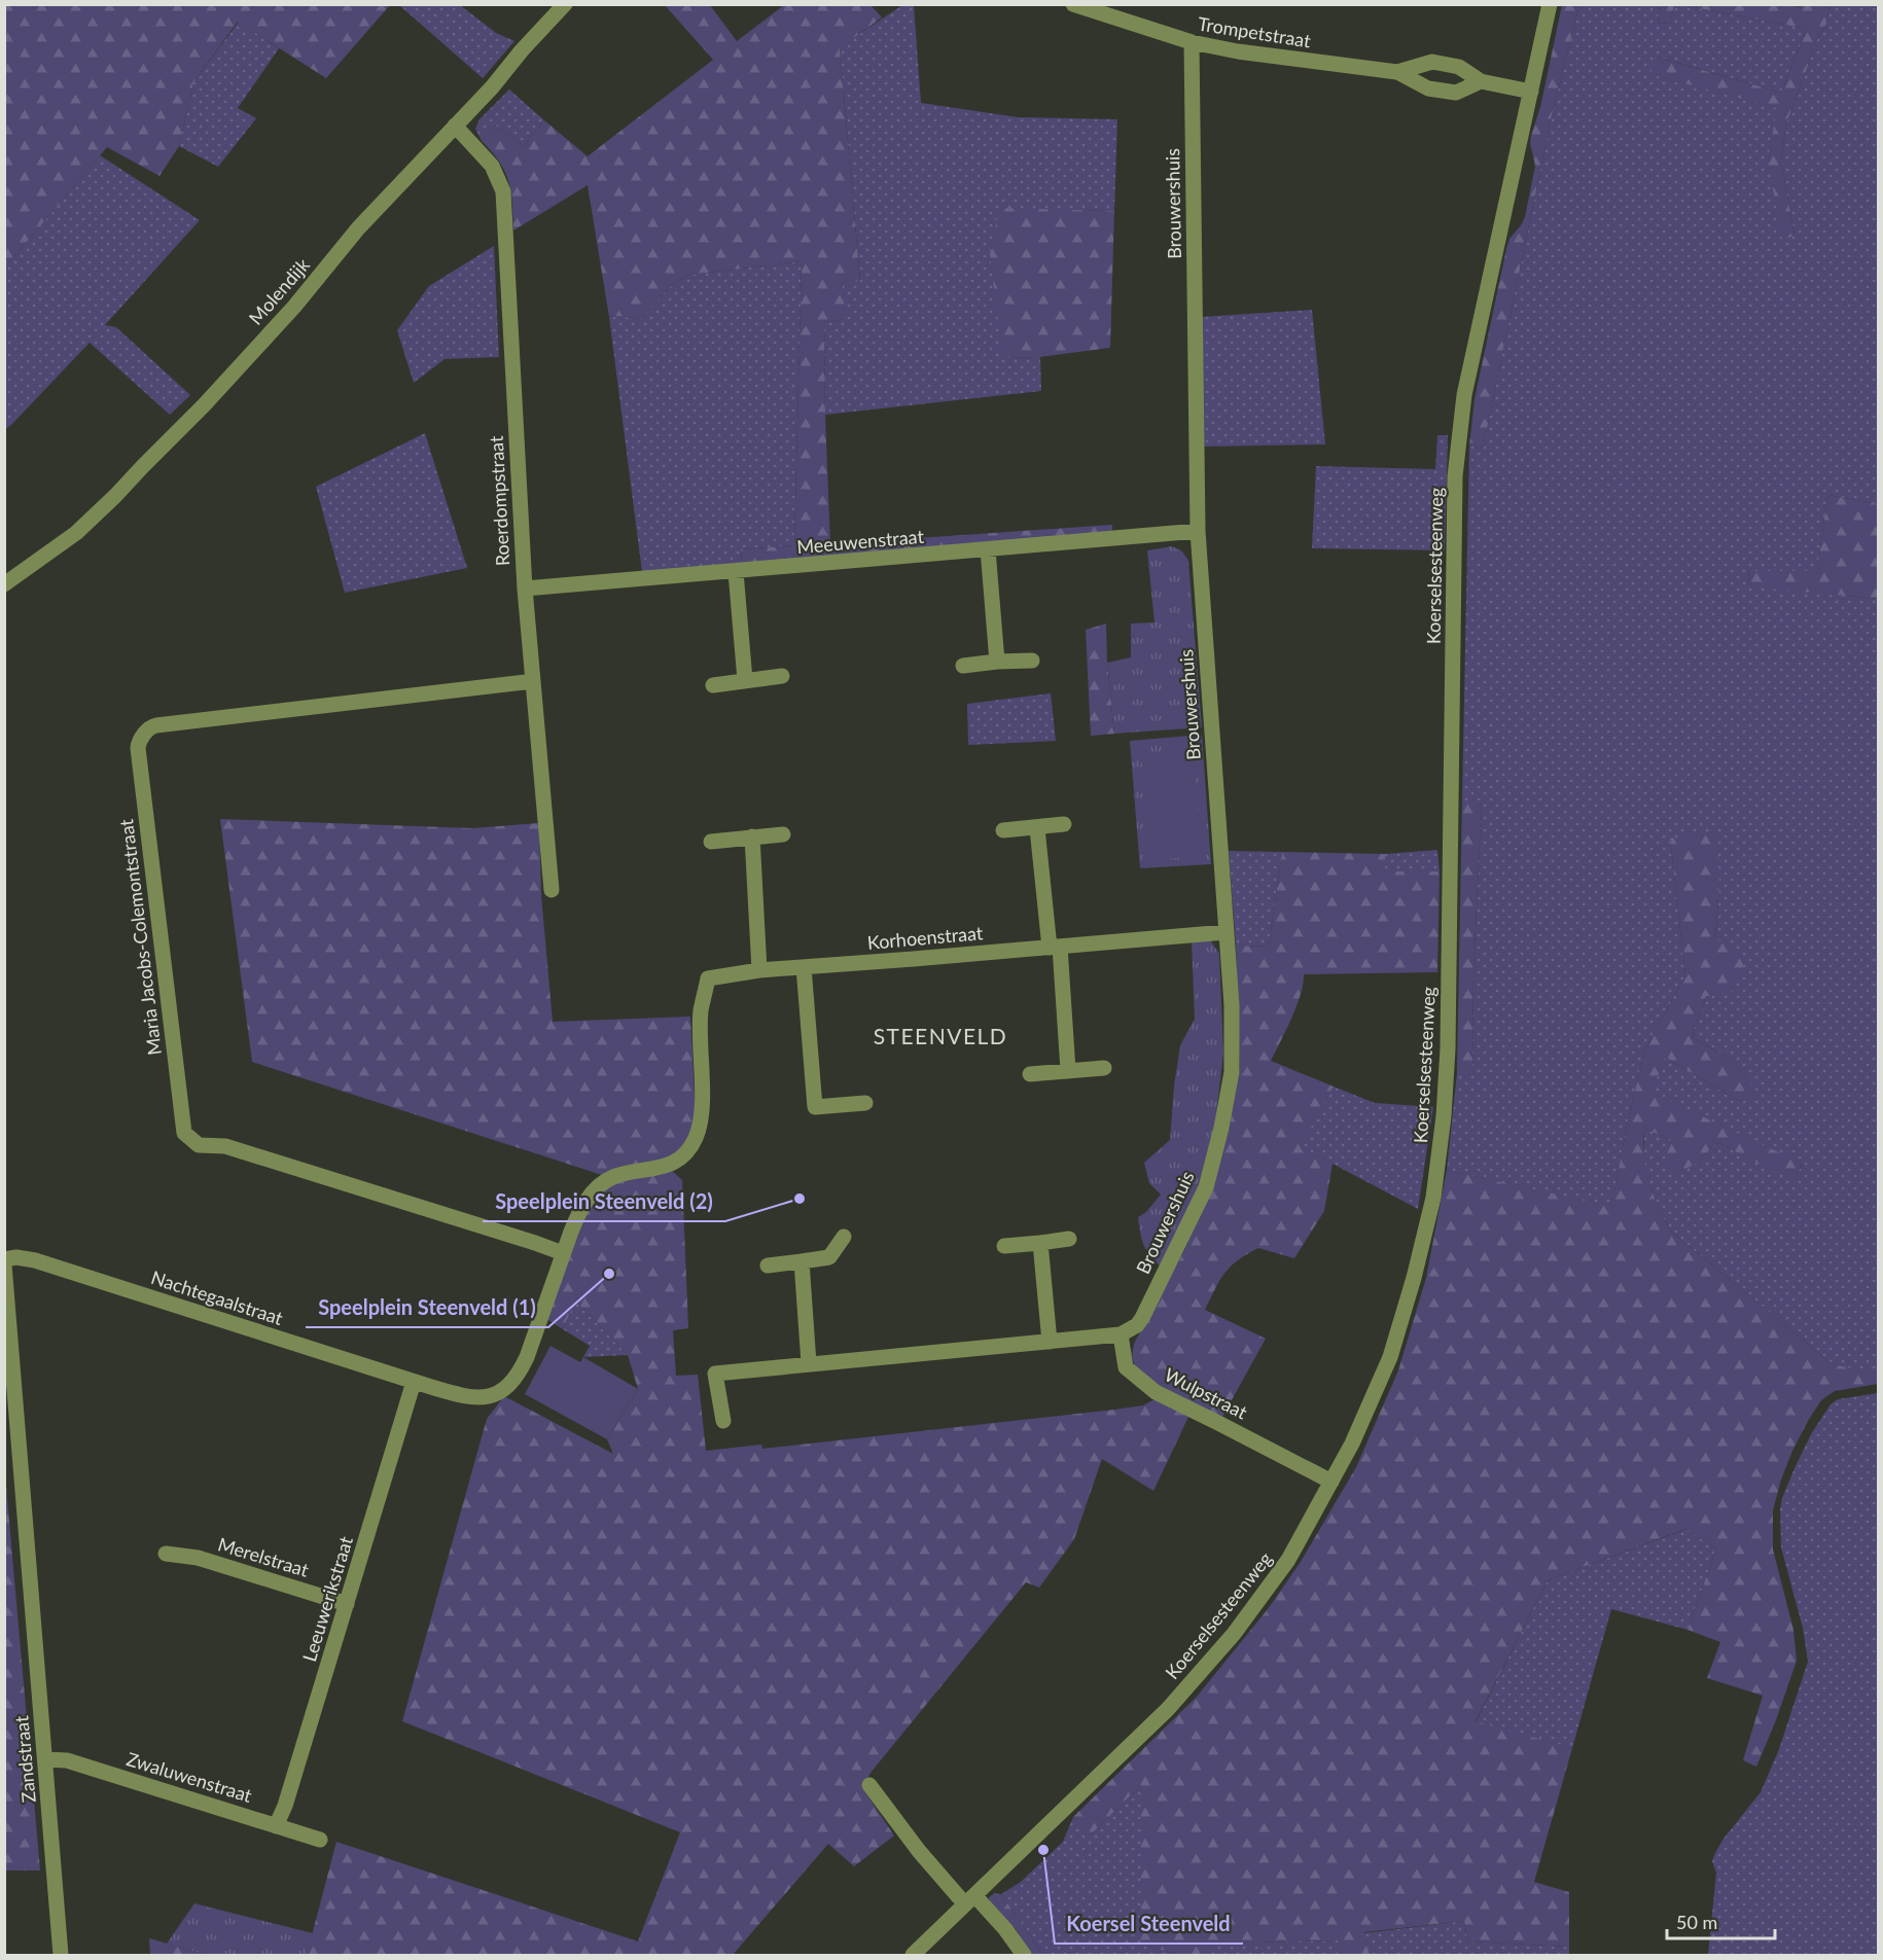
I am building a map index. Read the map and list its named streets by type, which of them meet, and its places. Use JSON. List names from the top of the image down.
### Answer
{
  "streets": {
    "street": [
      "Trompetstraat",
      "Brouwershuis",
      "Molendijk",
      "Roerdompstraat",
      "Meeuwenstraat",
      "Koerselsesteenweg",
      "Maria Jacobs-Colemontstraat",
      "Korhoenstraat",
      "Nachtegaalstraat",
      "Wulpstraat",
      "Merelstraat",
      "Leeuwerikstraat",
      "Zandstraat",
      "Zwaluwenstraat"
    ]
  },
  "crossings": [
    ["Trompetstraat", "Brouwershuis"],
    ["Trompetstraat", "Koerselsesteenweg"],
    ["Brouwershuis", "Meeuwenstraat"],
    ["Brouwershuis", "Korhoenstraat"],
    ["Brouwershuis", "Wulpstraat"],
    ["Molendijk", "Roerdompstraat"],
    ["Roerdompstraat", "Meeuwenstraat"],
    ["Roerdompstraat", "Maria Jacobs-Colemontstraat"],
    ["Koerselsesteenweg", "Wulpstraat"],
    ["Maria Jacobs-Colemontstraat", "Nachtegaalstraat"],
    ["Korhoenstraat", "Nachtegaalstraat"],
    ["Nachtegaalstraat", "Leeuwerikstraat"],
    ["Merelstraat", "Leeuwerikstraat"],
    ["Leeuwerikstraat", "Zwaluwenstraat"],
    ["Zandstraat", "Zwaluwenstraat"]
  ],
  "districts": ["STEENVELD"],
  "places": ["Speelplein Steenveld (2)", "Speelplein Steenveld (1)", "Koersel Steenveld"],
  "scale_bar": "50 m"
}
